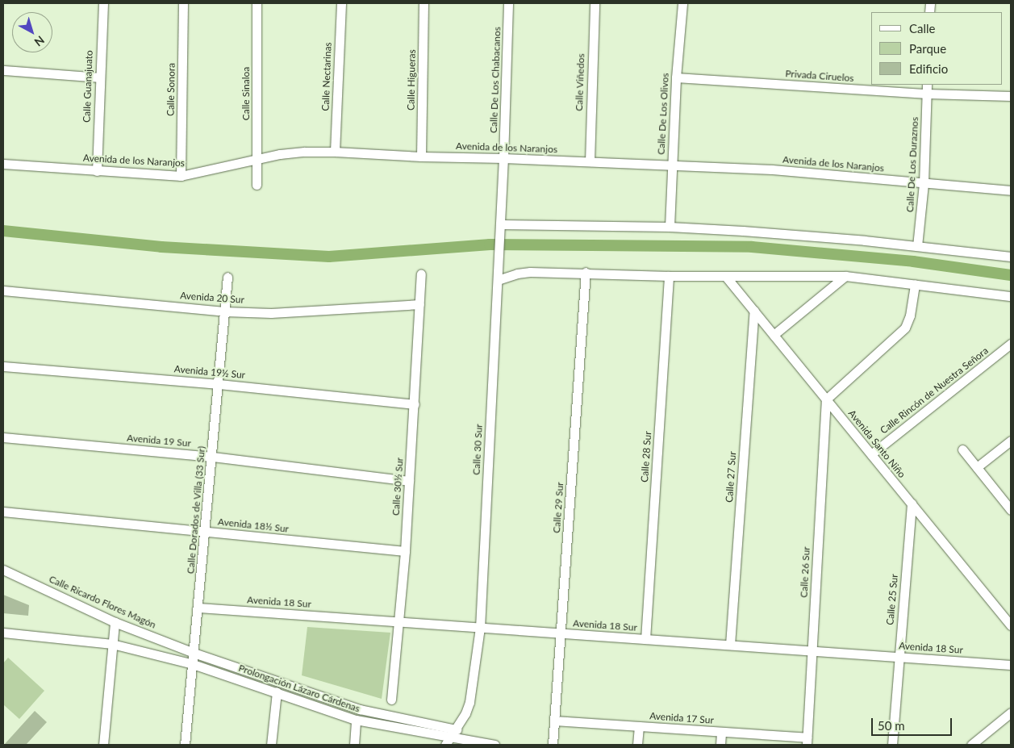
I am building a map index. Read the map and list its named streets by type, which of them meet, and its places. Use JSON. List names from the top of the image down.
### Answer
{
  "streets": {
    "street": [
      "Privada Ciruelos",
      "Calle Nectarinas",
      "Calle Higueras",
      "Calle De Los Chabacanos",
      "Calle Viñedos",
      "Calle Guanajuato",
      "Calle Sonora",
      "Calle Sinaloa",
      "Calle De Los Olivos",
      "Avenida de los Naranjos",
      "Calle De Los Duraznos",
      "Avenida 20 Sur",
      "Avenida 19½ Sur",
      "Calle Rincón de Nuestra Señora",
      "Avenida 19 Sur",
      "Avenida Santo Niño",
      "Calle 30 Sur",
      "Calle 28 Sur",
      "Calle 27 Sur",
      "Calle 30½ Sur",
      "Calle 29 Sur",
      "Calle Dorados de Villa (33 Sur)",
      "Avenida 18½ Sur",
      "Calle 26 Sur",
      "Calle 25 Sur",
      "Calle Ricardo Flores Magón",
      "Avenida 18 Sur",
      "Prolongación Lázaro Cárdenas",
      "Avenida 17 Sur"
    ]
  },
  "crossings": [
    ["Privada Ciruelos", "Calle De Los Olivos"],
    ["Privada Ciruelos", "Calle De Los Duraznos"],
    ["Calle Nectarinas", "Avenida de los Naranjos"],
    ["Calle Higueras", "Avenida de los Naranjos"],
    ["Calle De Los Chabacanos", "Avenida de los Naranjos"],
    ["Calle De Los Chabacanos", "Calle 30 Sur"],
    ["Calle Viñedos", "Avenida de los Naranjos"],
    ["Calle Guanajuato", "Avenida de los Naranjos"],
    ["Calle Sonora", "Avenida de los Naranjos"],
    ["Calle Sinaloa", "Avenida de los Naranjos"],
    ["Calle De Los Olivos", "Avenida de los Naranjos"],
    ["Avenida de los Naranjos", "Calle De Los Duraznos"],
    ["Avenida de los Naranjos", "Calle 30 Sur"],
    ["Avenida 20 Sur", "Calle 30½ Sur"],
    ["Avenida 20 Sur", "Calle Dorados de Villa (33 Sur)"],
    ["Avenida 19½ Sur", "Calle 30½ Sur"],
    ["Avenida 19½ Sur", "Calle Dorados de Villa (33 Sur)"],
    ["Calle Rincón de Nuestra Señora", "Avenida Santo Niño"],
    ["Avenida 19 Sur", "Calle 30½ Sur"],
    ["Avenida 19 Sur", "Calle Dorados de Villa (33 Sur)"],
    ["Avenida Santo Niño", "Calle 27 Sur"],
    ["Avenida Santo Niño", "Calle 26 Sur"],
    ["Avenida Santo Niño", "Calle 25 Sur"],
    ["Calle 30 Sur", "Avenida 18 Sur"],
    ["Calle 30 Sur", "Prolongación Lázaro Cárdenas"],
    ["Calle 28 Sur", "Avenida 18 Sur"],
    ["Calle 27 Sur", "Avenida 18 Sur"],
    ["Calle 30½ Sur", "Avenida 18½ Sur"],
    ["Calle 30½ Sur", "Avenida 18 Sur"],
    ["Calle 29 Sur", "Avenida 18 Sur"],
    ["Calle 29 Sur", "Avenida 17 Sur"],
    ["Calle Dorados de Villa (33 Sur)", "Avenida 18½ Sur"],
    ["Calle Dorados de Villa (33 Sur)", "Calle Ricardo Flores Magón"],
    ["Calle Dorados de Villa (33 Sur)", "Avenida 18 Sur"],
    ["Calle Dorados de Villa (33 Sur)", "Prolongación Lázaro Cárdenas"],
    ["Calle 26 Sur", "Avenida 18 Sur"],
    ["Calle 26 Sur", "Avenida 17 Sur"],
    ["Calle 25 Sur", "Avenida 18 Sur"],
    ["Calle Ricardo Flores Magón", "Prolongación Lázaro Cárdenas"]
  ],
  "legend": ["Calle", "Parque", "Edificio"],
  "scale_bar": "50 m",
  "north": "bottom right"
}
